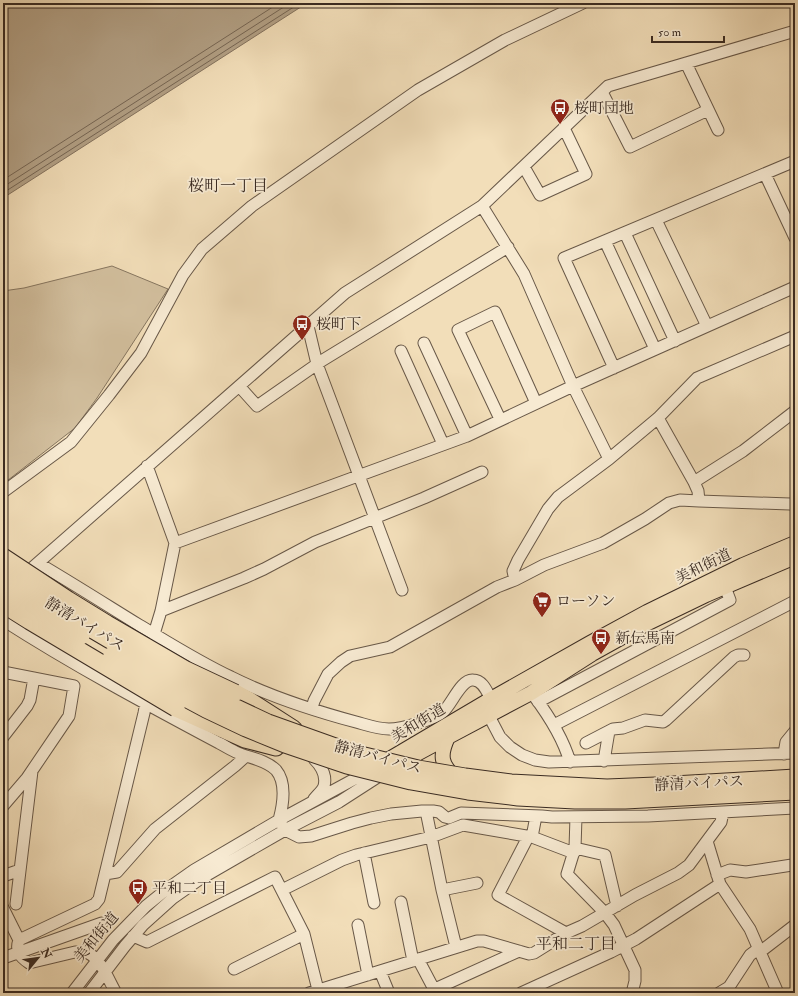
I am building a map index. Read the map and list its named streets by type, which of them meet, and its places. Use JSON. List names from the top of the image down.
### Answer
{
  "streets": {
    "highway": ["静清バイパス"],
    "main road": ["美和街道"]
  },
  "districts": ["桜町一丁目", "平和二丁目"],
  "places": {
    "bus stop": [
      "桜町団地",
      "桜町下",
      "新伝馬南",
      "平和二丁目"
    ],
    "supermarket": ["ローソン"]
  },
  "scale_bar": "50 m",
  "north": "top right"
}
